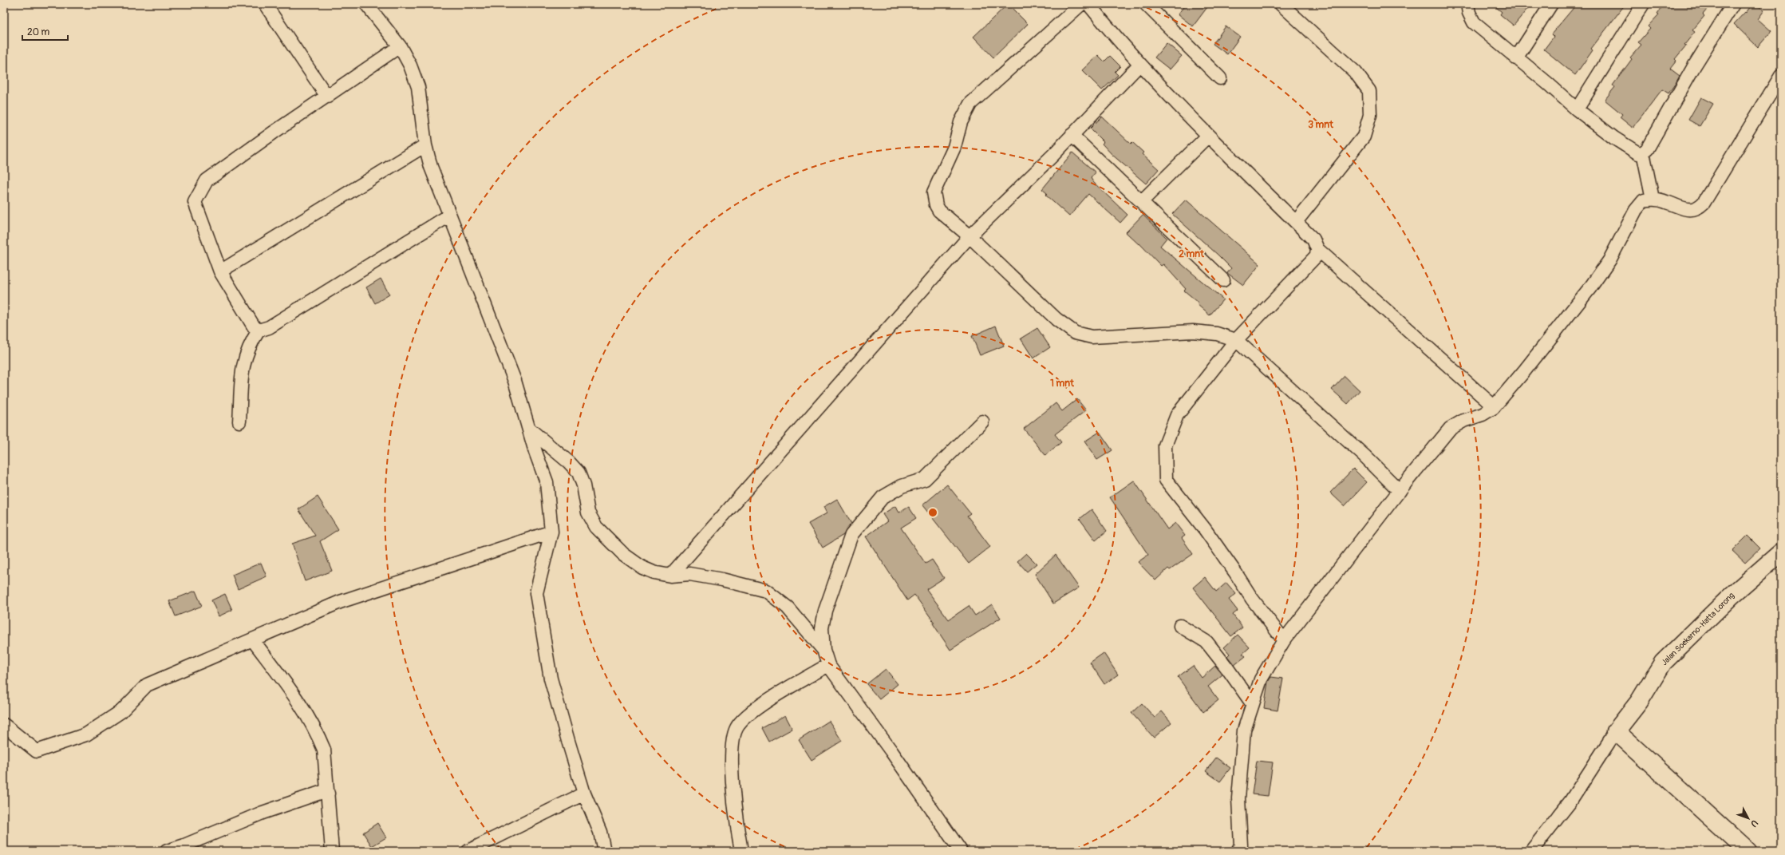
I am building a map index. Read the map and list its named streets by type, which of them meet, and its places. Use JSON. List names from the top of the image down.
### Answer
{
  "streets": {
    "street": ["Jalan Soekarno-Hatta Lorong"]
  },
  "scale_bar": "20 m",
  "north": "bottom right",
  "rings": ["3 mnt", "2 mnt", "1 mnt"]
}
